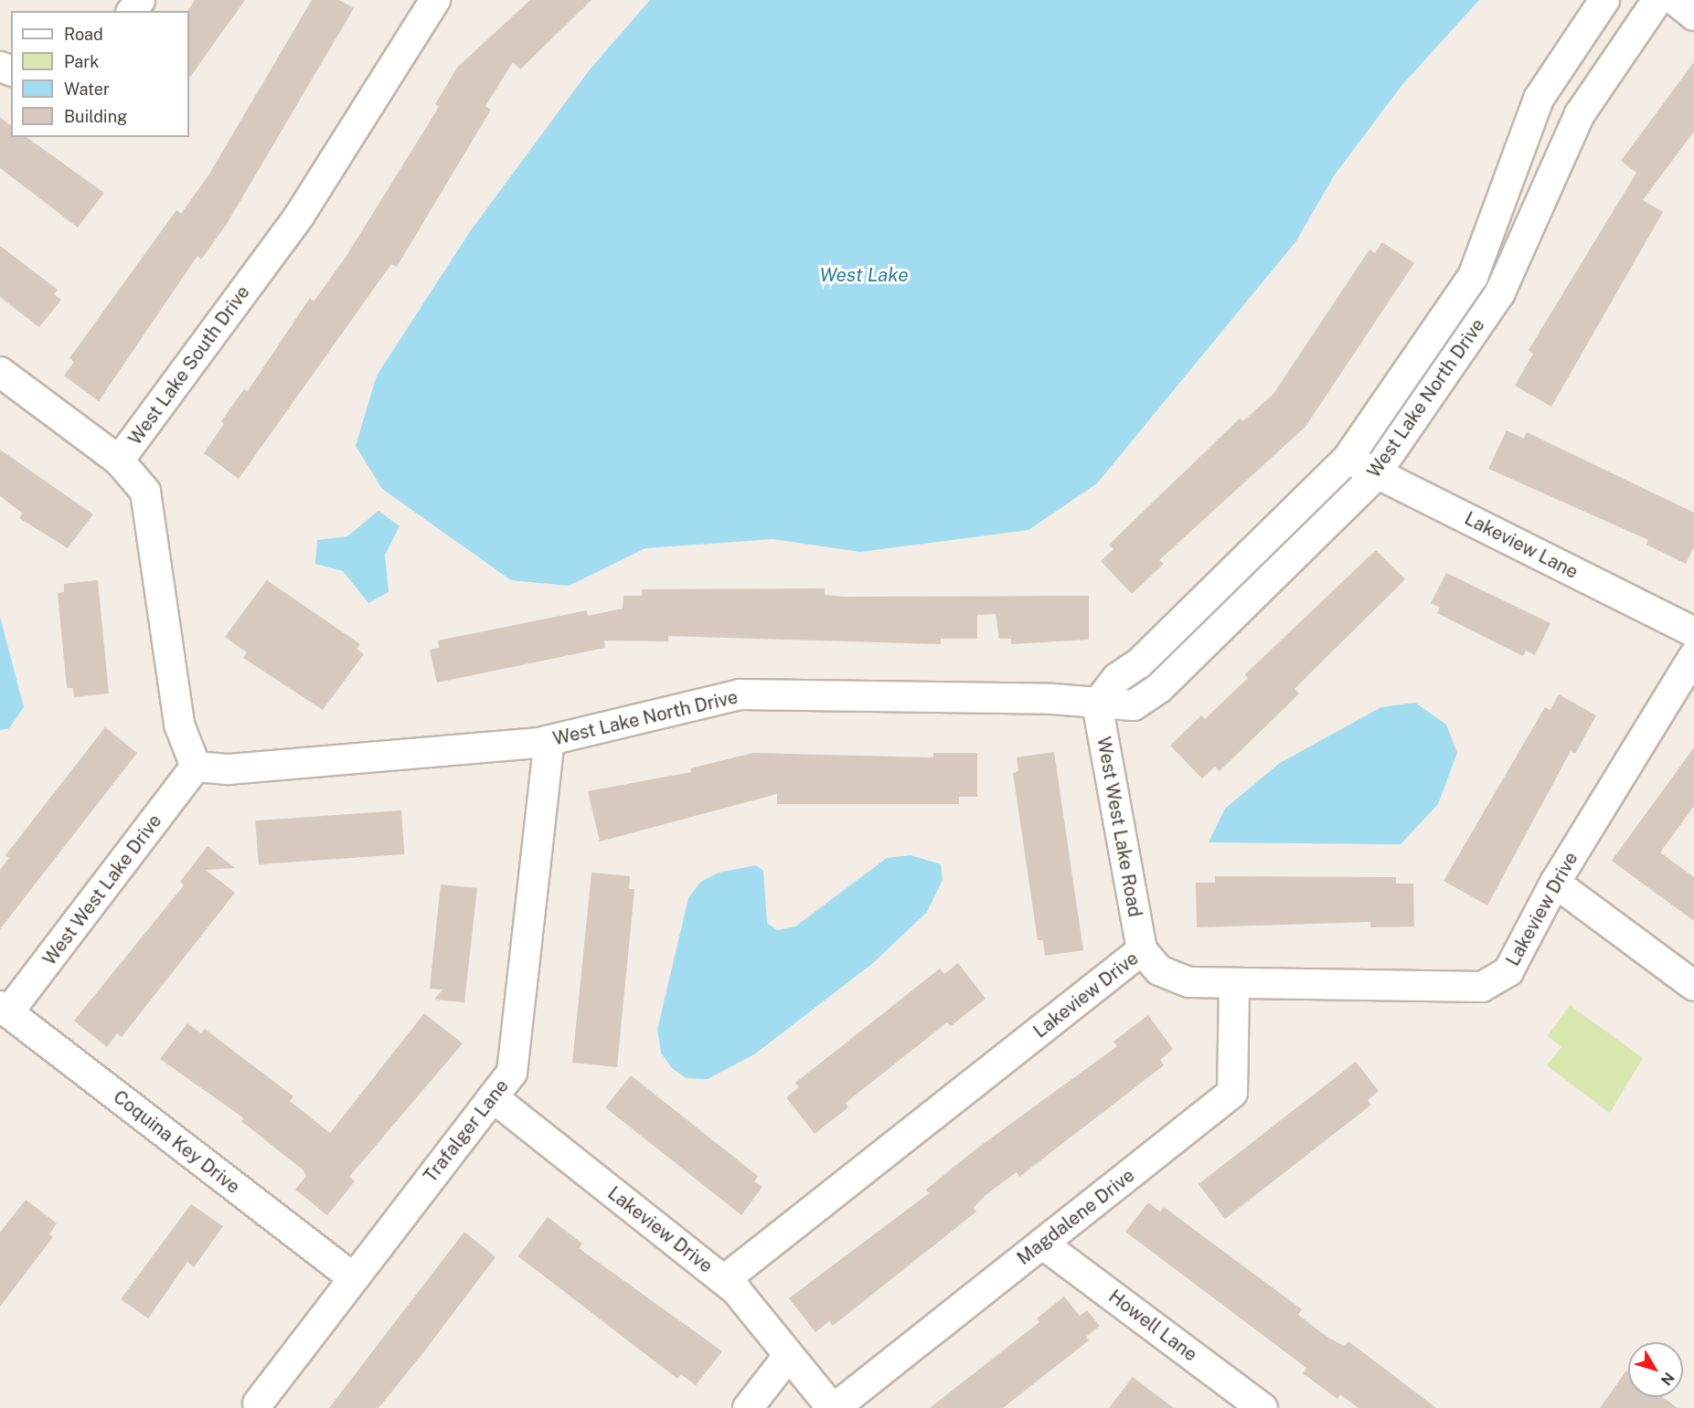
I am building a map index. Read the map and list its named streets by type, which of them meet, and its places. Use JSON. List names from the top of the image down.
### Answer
{
  "streets": {
    "street": [
      "West Lake South Drive",
      "West Lake North Drive",
      "Lakeview Lane",
      "West West Lake Road",
      "West West Lake Drive",
      "Lakeview Drive",
      "Trafalger Lane",
      "Coquina Key Drive",
      "Magdalene Drive",
      "Howell Lane"
    ]
  },
  "crossings": [
    ["West Lake South Drive", "West Lake North Drive"],
    ["West Lake South Drive", "West West Lake Drive"],
    ["West Lake North Drive", "Lakeview Lane"],
    ["West Lake North Drive", "West West Lake Road"],
    ["West Lake North Drive", "West West Lake Drive"],
    ["West Lake North Drive", "Trafalger Lane"],
    ["West West Lake Road", "Lakeview Drive"],
    ["West West Lake Drive", "Coquina Key Drive"],
    ["Lakeview Drive", "Trafalger Lane"],
    ["Lakeview Drive", "Magdalene Drive"],
    ["Trafalger Lane", "Coquina Key Drive"],
    ["Magdalene Drive", "Howell Lane"]
  ],
  "water": ["West Lake"],
  "legend": [
    "Road",
    "Park",
    "Water",
    "Building"
  ],
  "north": "bottom right"
}
